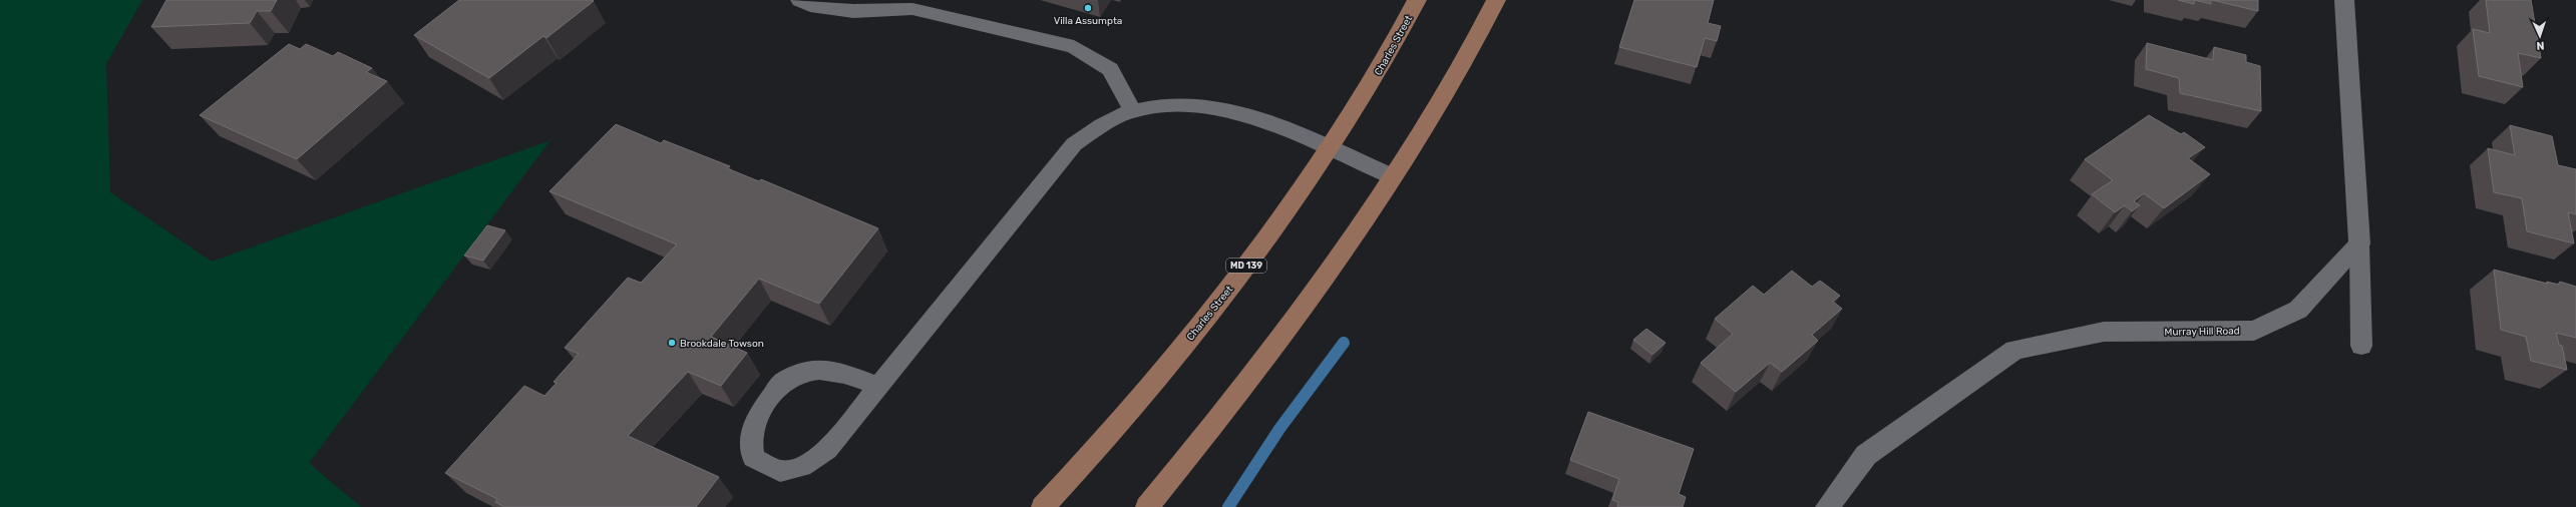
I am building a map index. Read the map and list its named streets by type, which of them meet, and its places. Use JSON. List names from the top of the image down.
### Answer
{
  "streets": {
    "main road": ["Charles Street", "MD 139"],
    "street": ["Murray Hill Road"]
  },
  "places": ["Villa Assumpta", "Brookdale Towson"],
  "north": "bottom"
}
